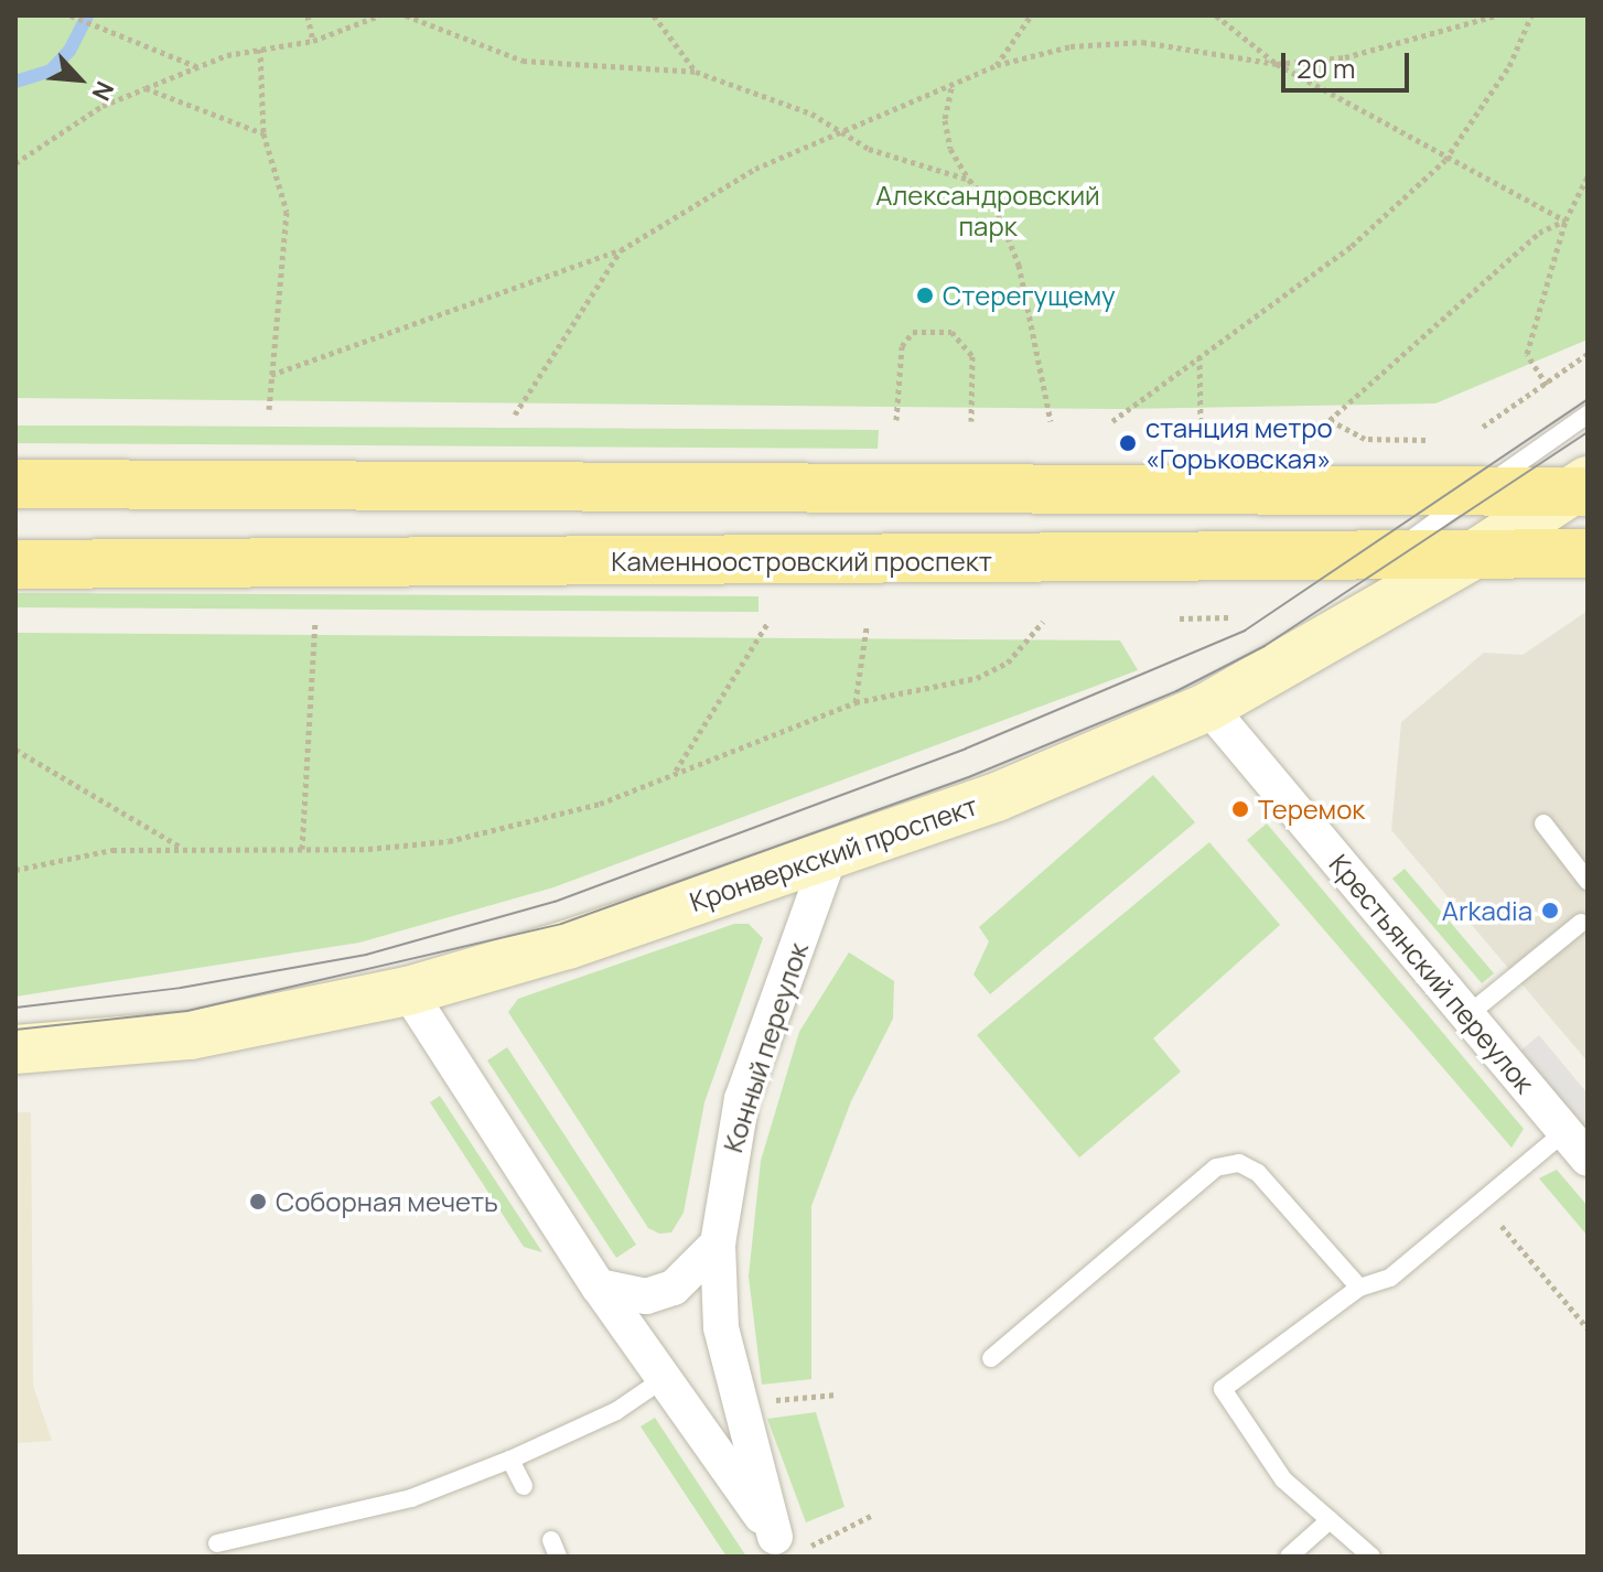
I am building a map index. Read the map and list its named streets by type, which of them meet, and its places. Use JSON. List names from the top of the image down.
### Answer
{
  "streets": {
    "main road": ["Каменноостровский проспект"],
    "street": ["Кронверкский проспект", "Крестьянский переулок", "Конный переулок"]
  },
  "crossings": [
    ["Каменноостровский проспект", "Кронверкский проспект"],
    ["Кронверкский проспект", "Крестьянский переулок"],
    ["Кронверкский проспект", "Конный переулок"]
  ],
  "parks": ["Александровский парк"],
  "places": [
    "Стерегущему",
    "станция метро «Горьковская»",
    "Теремок",
    "Arkadia",
    "Соборная мечеть"
  ],
  "scale_bar": "20 m",
  "north": "bottom right"
}
